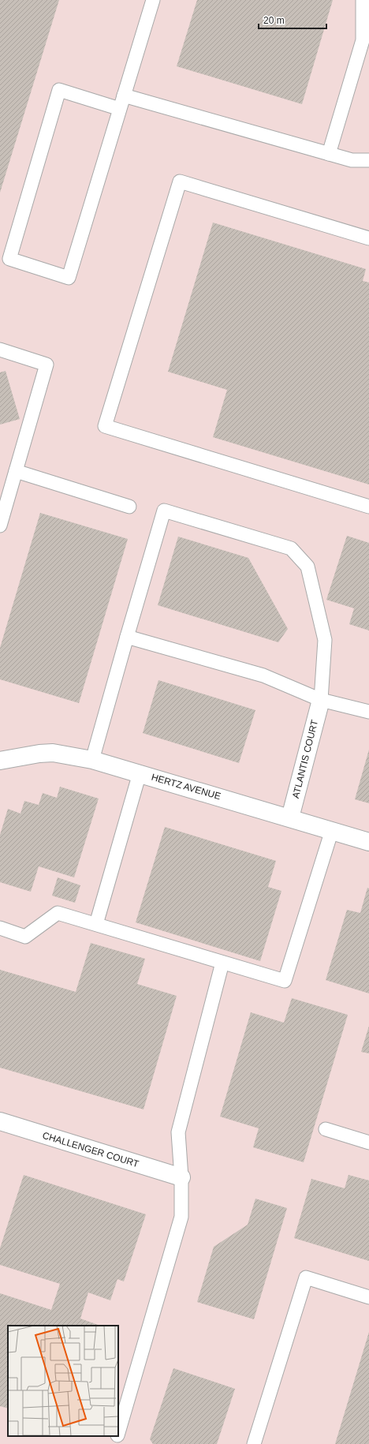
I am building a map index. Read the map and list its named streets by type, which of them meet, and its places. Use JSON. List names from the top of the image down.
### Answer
{
  "streets": {
    "street": ["ATLANTIS COURT", "HERTZ AVENUE", "CHALLENGER COURT"]
  },
  "crossings": [
    ["ATLANTIS COURT", "HERTZ AVENUE"]
  ],
  "scale_bar": "20 m"
}
